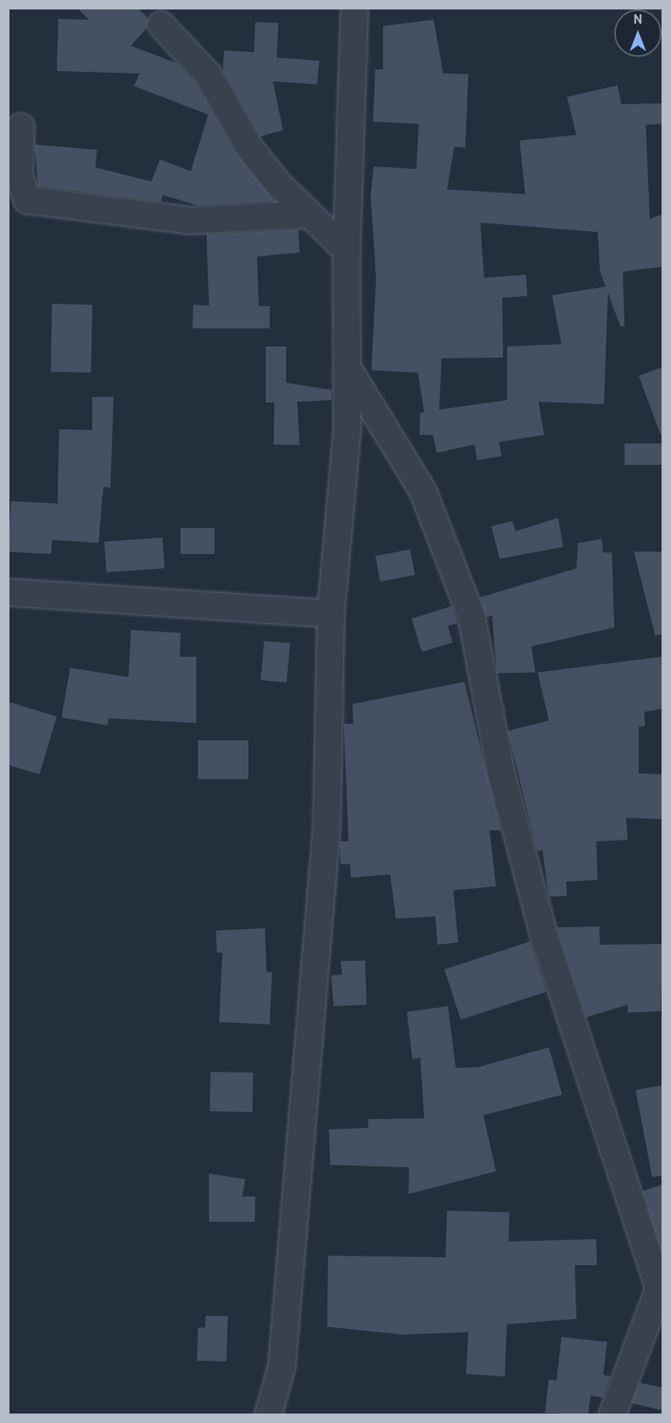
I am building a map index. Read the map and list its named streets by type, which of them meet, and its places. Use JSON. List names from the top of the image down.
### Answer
{
  "north": "top"
}
